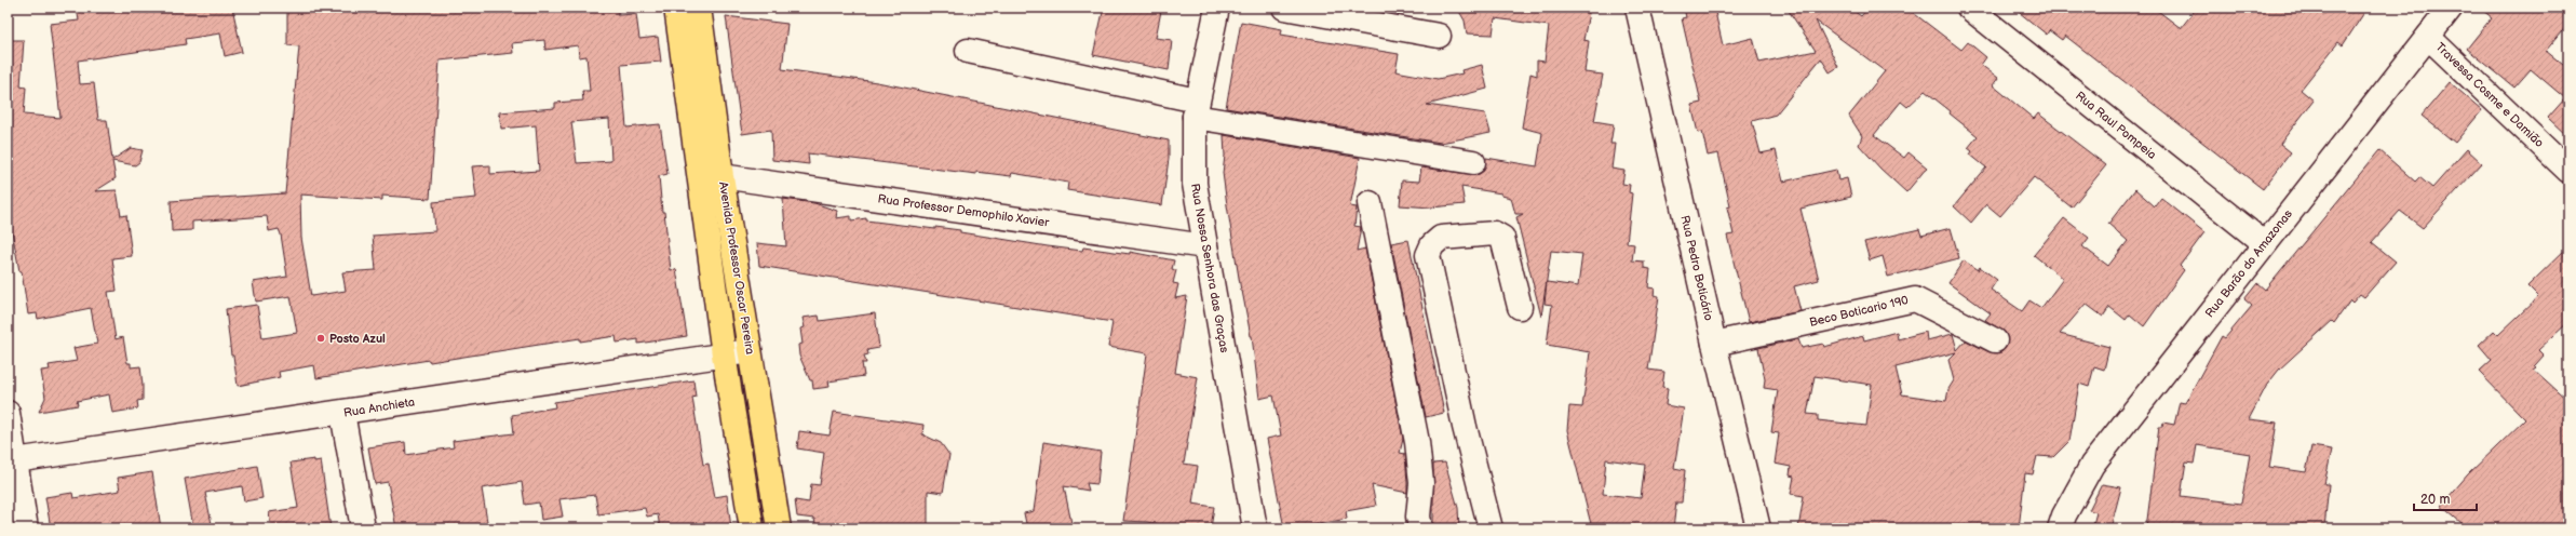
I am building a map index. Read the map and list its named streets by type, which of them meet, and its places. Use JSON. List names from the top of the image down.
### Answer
{
  "streets": {
    "main road": ["Avenida Professor Oscar Pereira"],
    "street": [
      "Travessa Cosme e Damião",
      "Rua Raul Pompeia",
      "Rua Professor Demophilo Xavier",
      "Rua Barão do Amazonas",
      "Rua Nossa Senhora das Graças",
      "Rua Pedro Boticário",
      "Beco Boticario 190",
      "Rua Anchieta"
    ]
  },
  "crossings": [
    ["Travessa Cosme e Damião", "Rua Barão do Amazonas"],
    ["Rua Raul Pompeia", "Rua Barão do Amazonas"],
    ["Rua Professor Demophilo Xavier", "Avenida Professor Oscar Pereira"],
    ["Rua Professor Demophilo Xavier", "Rua Nossa Senhora das Graças"],
    ["Avenida Professor Oscar Pereira", "Rua Anchieta"],
    ["Rua Pedro Boticário", "Beco Boticario 190"]
  ],
  "places": ["Posto Azul"],
  "scale_bar": "20 m"
}
